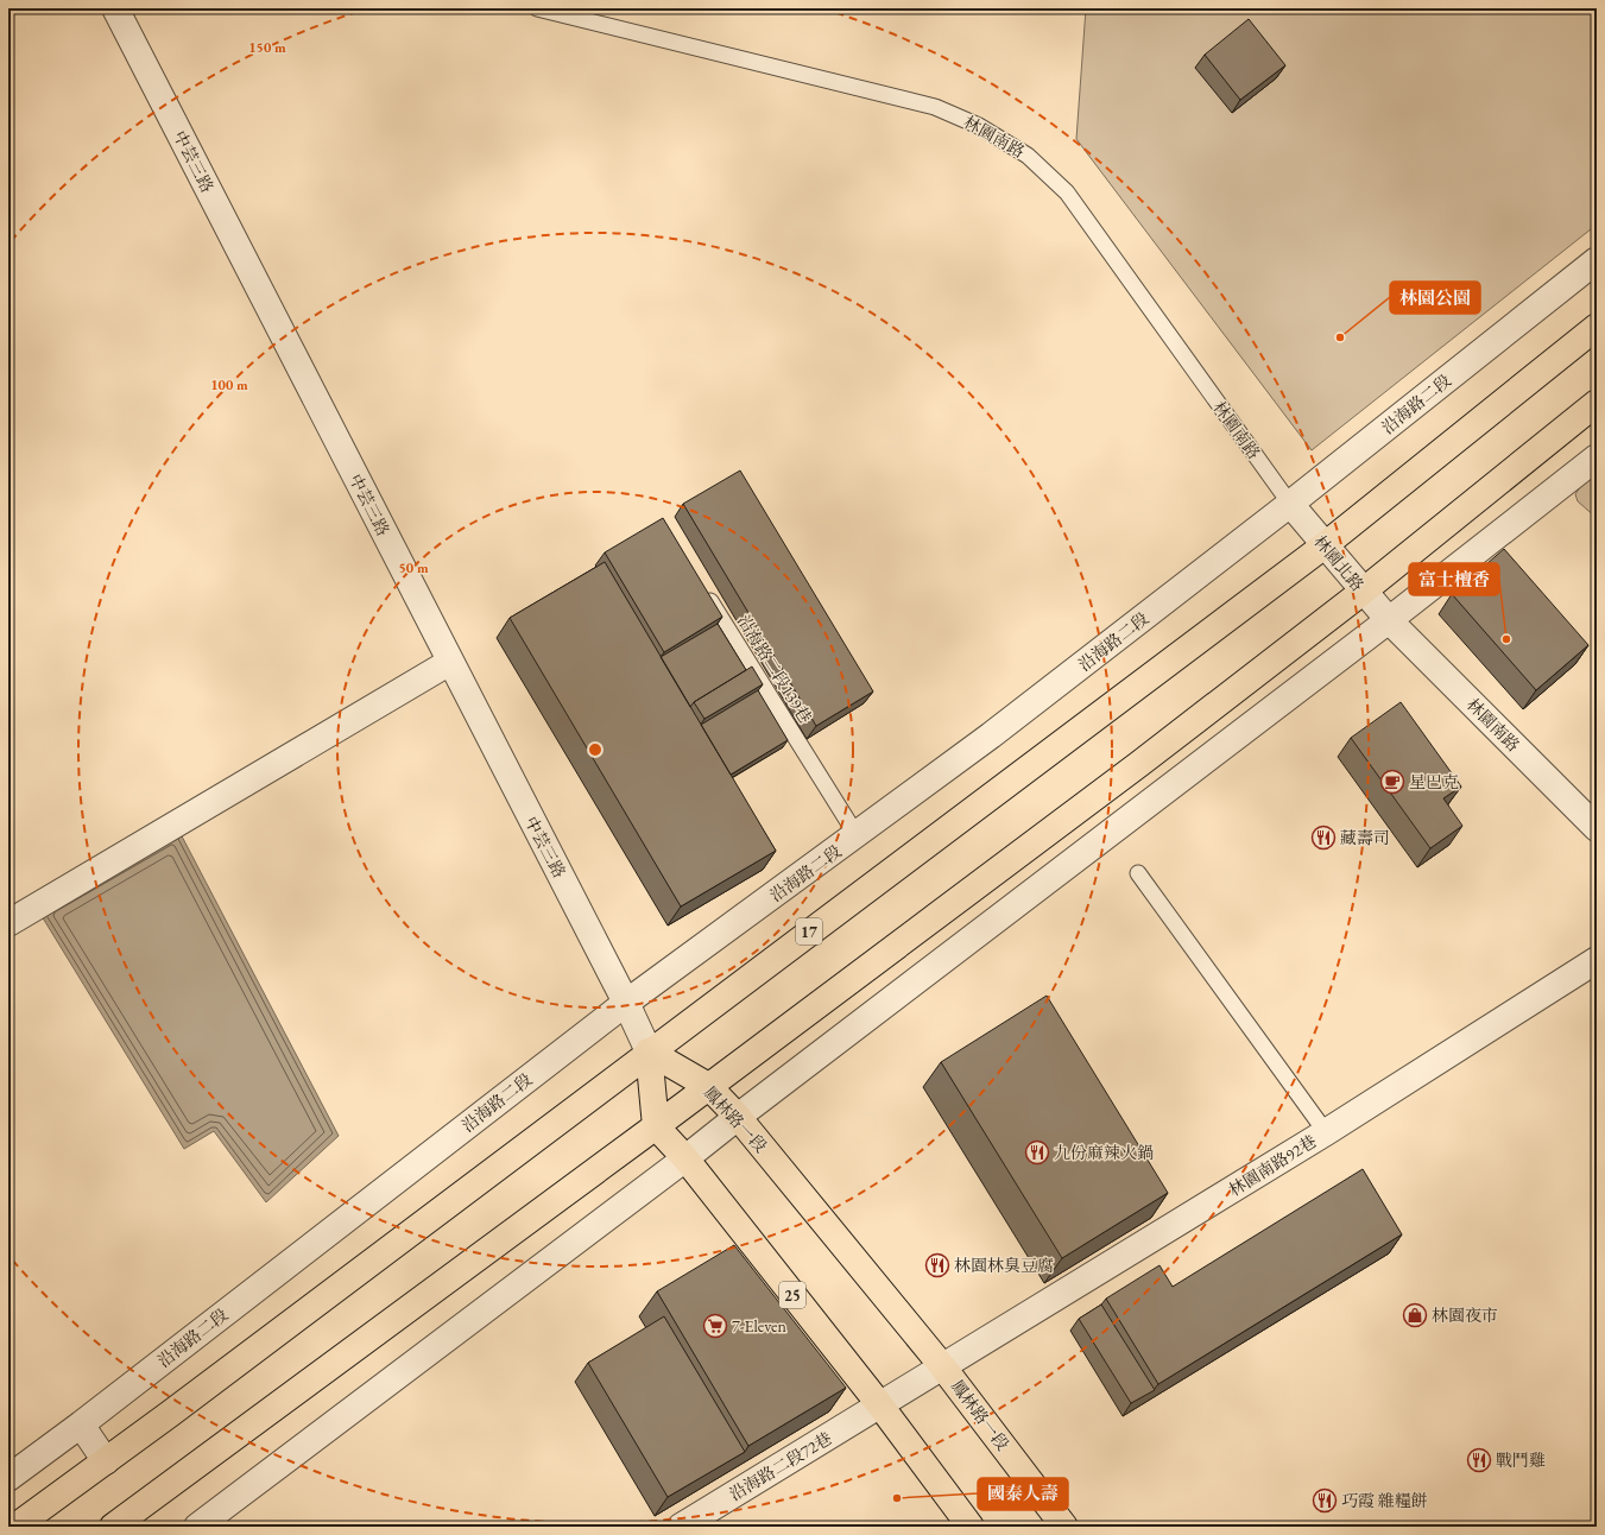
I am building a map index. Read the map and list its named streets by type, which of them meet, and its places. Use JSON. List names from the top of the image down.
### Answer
{
  "streets": {
    "main road": ["17", "鳳林路一段", "25"],
    "street": [
      "林園南路",
      "中芸三路",
      "沿海路二段",
      "林園北路",
      "林園南路92巷",
      "沿海路二段72巷"
    ],
    "lane": ["沿海路二段139巷"]
  },
  "crossings": [
    ["林園南路", "沿海路二段"],
    ["林園南路", "林園北路"],
    ["中芸三路", "沿海路二段"],
    ["中芸三路", "17"],
    ["中芸三路", "鳳林路一段"],
    ["沿海路二段", "林園北路"],
    ["沿海路二段", "沿海路二段139巷"],
    ["林園北路", "17"],
    ["17", "鳳林路一段"],
    ["鳳林路一段", "林園南路92巷"],
    ["林園南路92巷", "25"],
    ["林園南路92巷", "沿海路二段72巷"],
    ["25", "沿海路二段72巷"]
  ],
  "places": {
    "other": ["林園公園", "富士檀香", "國泰人壽"],
    "cafe": ["星巴克"],
    "restaurant": [
      "藏壽司",
      "九份麻辣火鍋",
      "林園林臭豆腐",
      "戰鬥雞",
      "巧霞 雜糧餅"
    ],
    "shop": ["林園夜市"],
    "supermarket": ["7-Eleven"]
  },
  "rings": ["150 m", "100 m", "50 m"]
}
